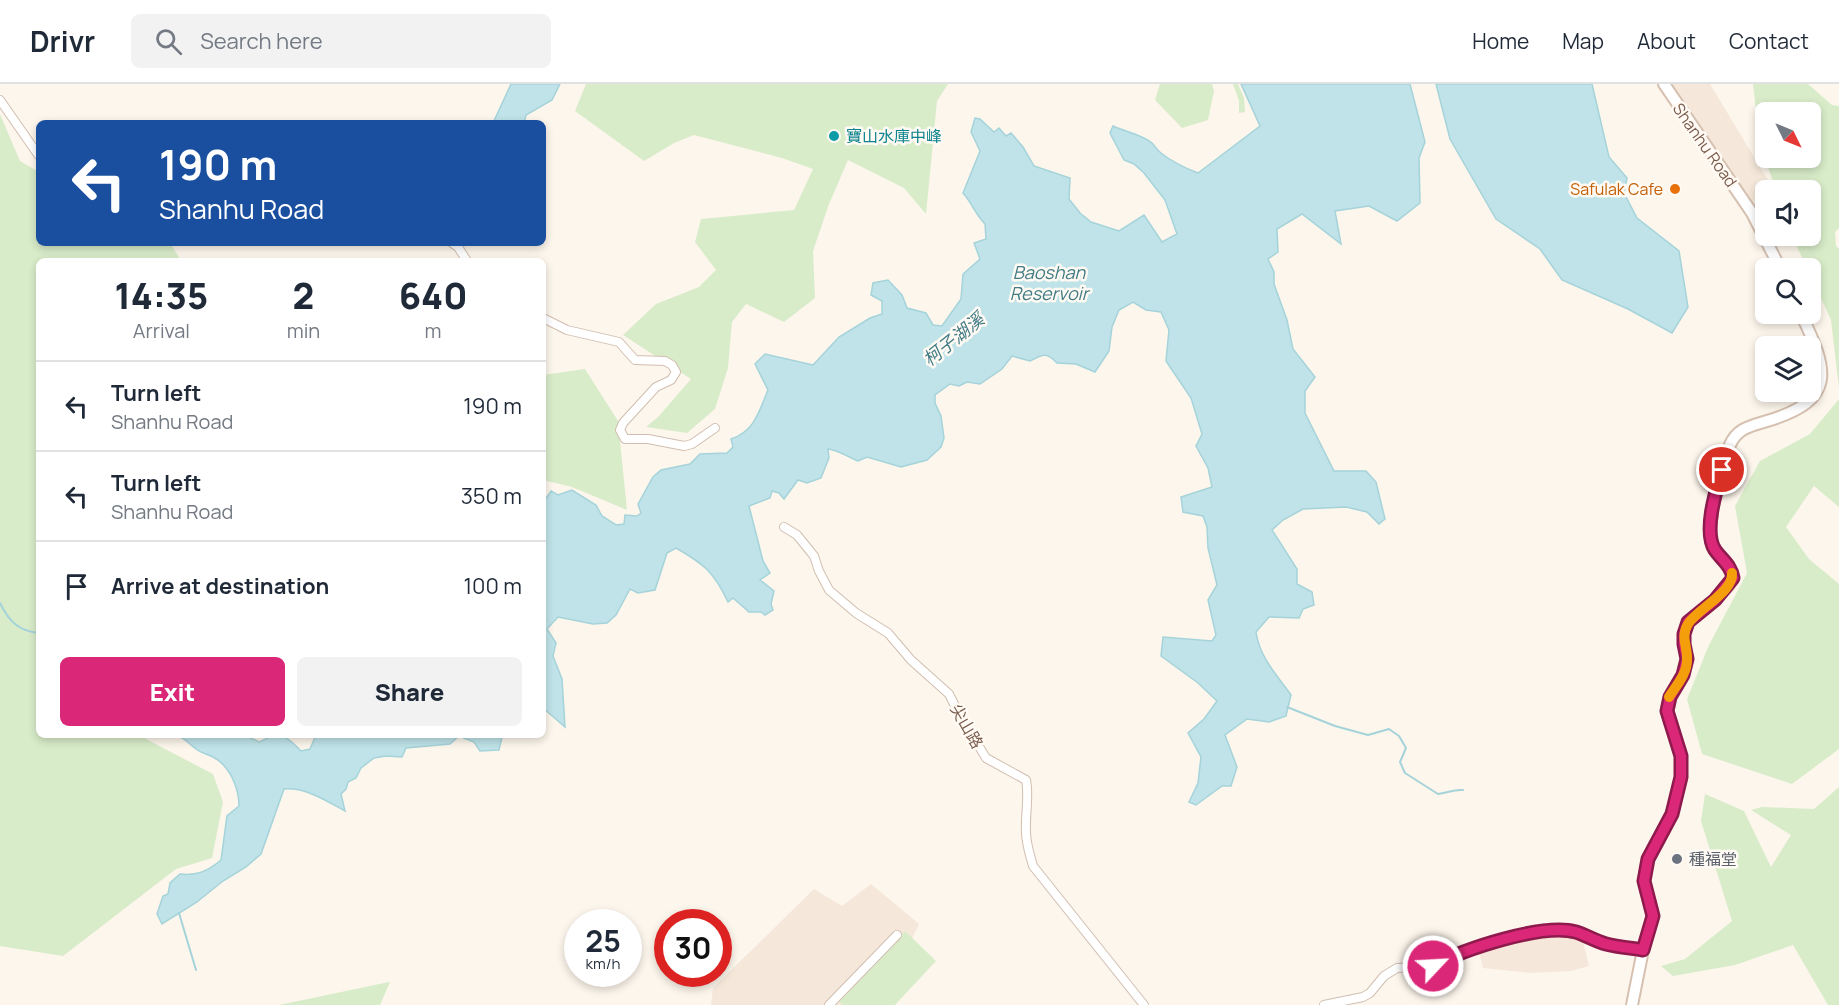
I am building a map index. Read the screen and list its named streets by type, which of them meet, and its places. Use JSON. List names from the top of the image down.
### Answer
{
  "streets": {
    "street": ["Shanhu Road", "尖山路"]
  },
  "water": ["Baoshan Reservoir", "柯子湖溪"],
  "places": ["寶山水庫中峰", "Safulak Cafe", "種福堂"],
  "north": "bottom right",
  "page": {
    "header": "Drivr",
    "search": "Search here",
    "nav": [
      "Home",
      "Map",
      "About",
      "Contact"
    ],
    "turn": ["190 m", "Shanhu Road"],
    "eta": [
      "14:35",
      "Arrival",
      "2",
      "min",
      "640",
      "m"
    ],
    "list": [
      {
        "name": "Turn left",
        "note": "Shanhu Road",
        "value": "190 m"
      },
      {
        "name": "Turn left",
        "note": "Shanhu Road",
        "value": "350 m"
      },
      {
        "name": "Arrive at destination",
        "value": "100 m"
      }
    ],
    "buttons": ["Exit", "Share"],
    "speed": "25 km/h",
    "limit": "30"
  }
}
